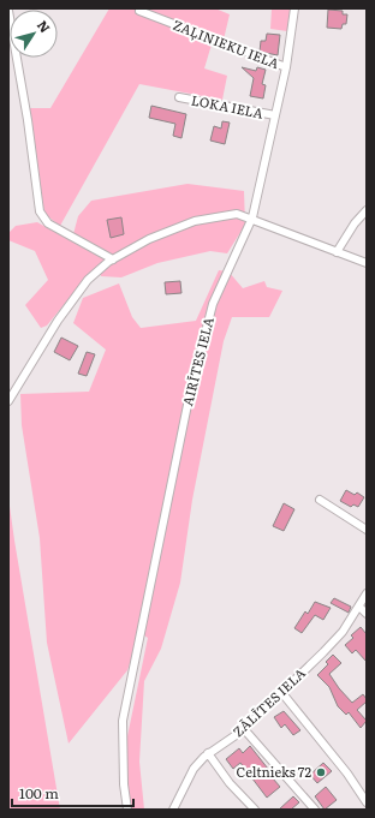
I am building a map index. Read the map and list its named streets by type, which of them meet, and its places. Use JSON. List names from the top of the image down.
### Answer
{
  "streets": {
    "street": [
      "ZAĻINIEKU IELA",
      "LOKA IELA",
      "AIRĪTES IELA",
      "ZĀLĪTES IELA"
    ]
  },
  "crossings": [
    ["ZAĻINIEKU IELA", "AIRĪTES IELA"],
    ["LOKA IELA", "AIRĪTES IELA"]
  ],
  "places": ["Celtnieks 72"],
  "scale_bar": "100 m",
  "north": "top right"
}
